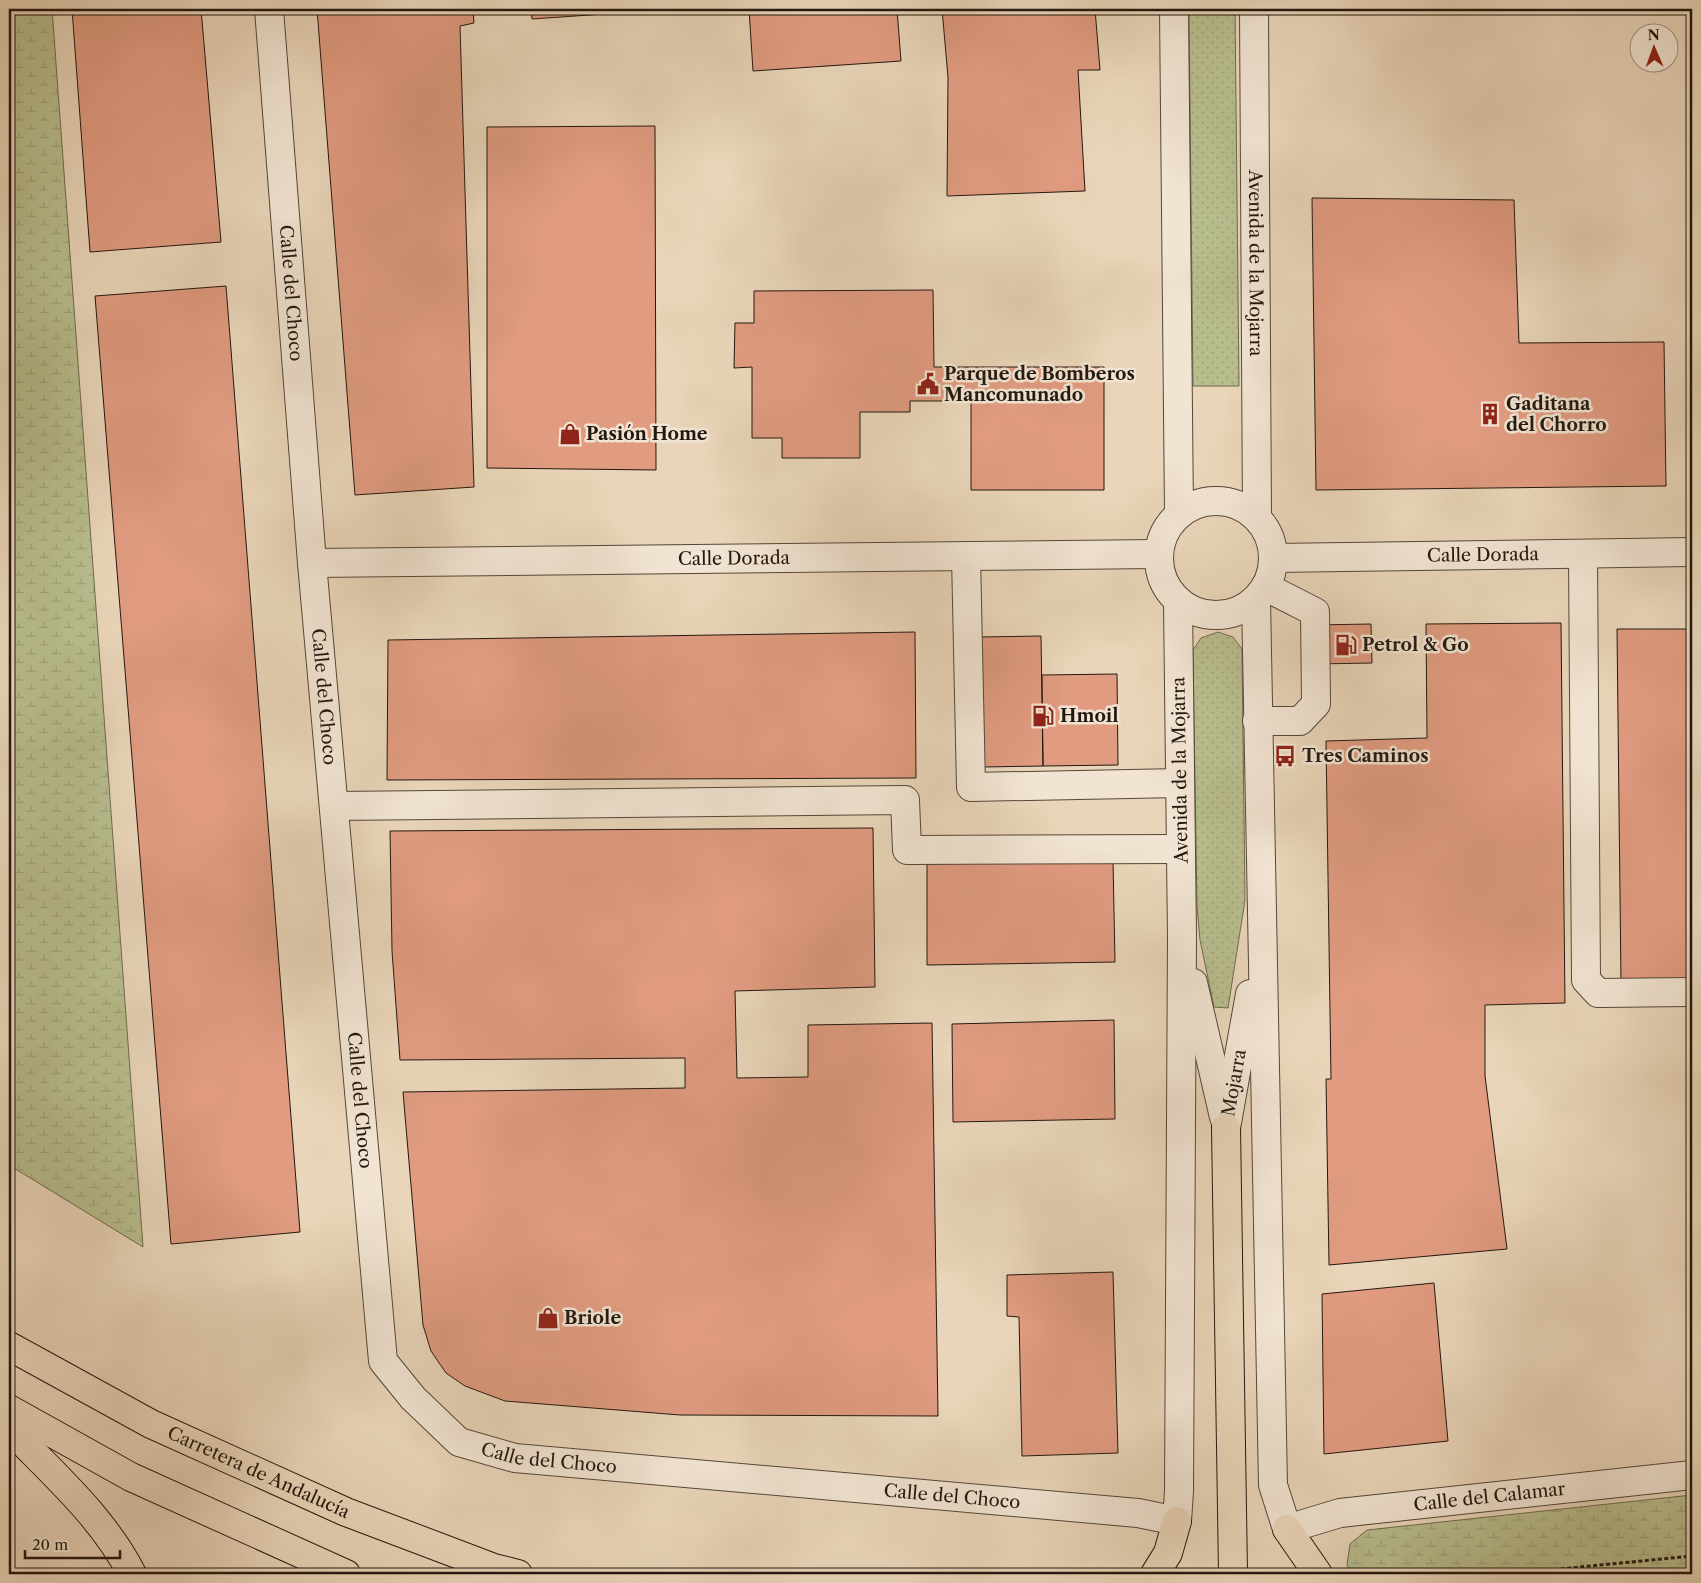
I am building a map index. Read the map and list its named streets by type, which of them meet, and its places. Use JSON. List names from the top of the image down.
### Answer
{
  "streets": {
    "highway": ["Carretera de Andalucía"],
    "street": [
      "Avenida de la Mojarra",
      "Calle del Choco",
      "Calle Dorada",
      "Mojarra",
      "Calle del Calamar"
    ]
  },
  "crossings": [
    ["Avenida de la Mojarra", "Calle Dorada"],
    ["Avenida de la Mojarra", "Mojarra"],
    ["Calle del Choco", "Calle Dorada"]
  ],
  "places": {
    "public building": ["Parque de Bomberos Mancomunado"],
    "building": ["Gaditana del Chorro"],
    "shop": ["Pasión Home", "Briole"],
    "fuel station": ["Petrol & Go", "Hmoil"],
    "bus stop": ["Tres Caminos"]
  },
  "scale_bar": "20 m",
  "north": "top"
}
